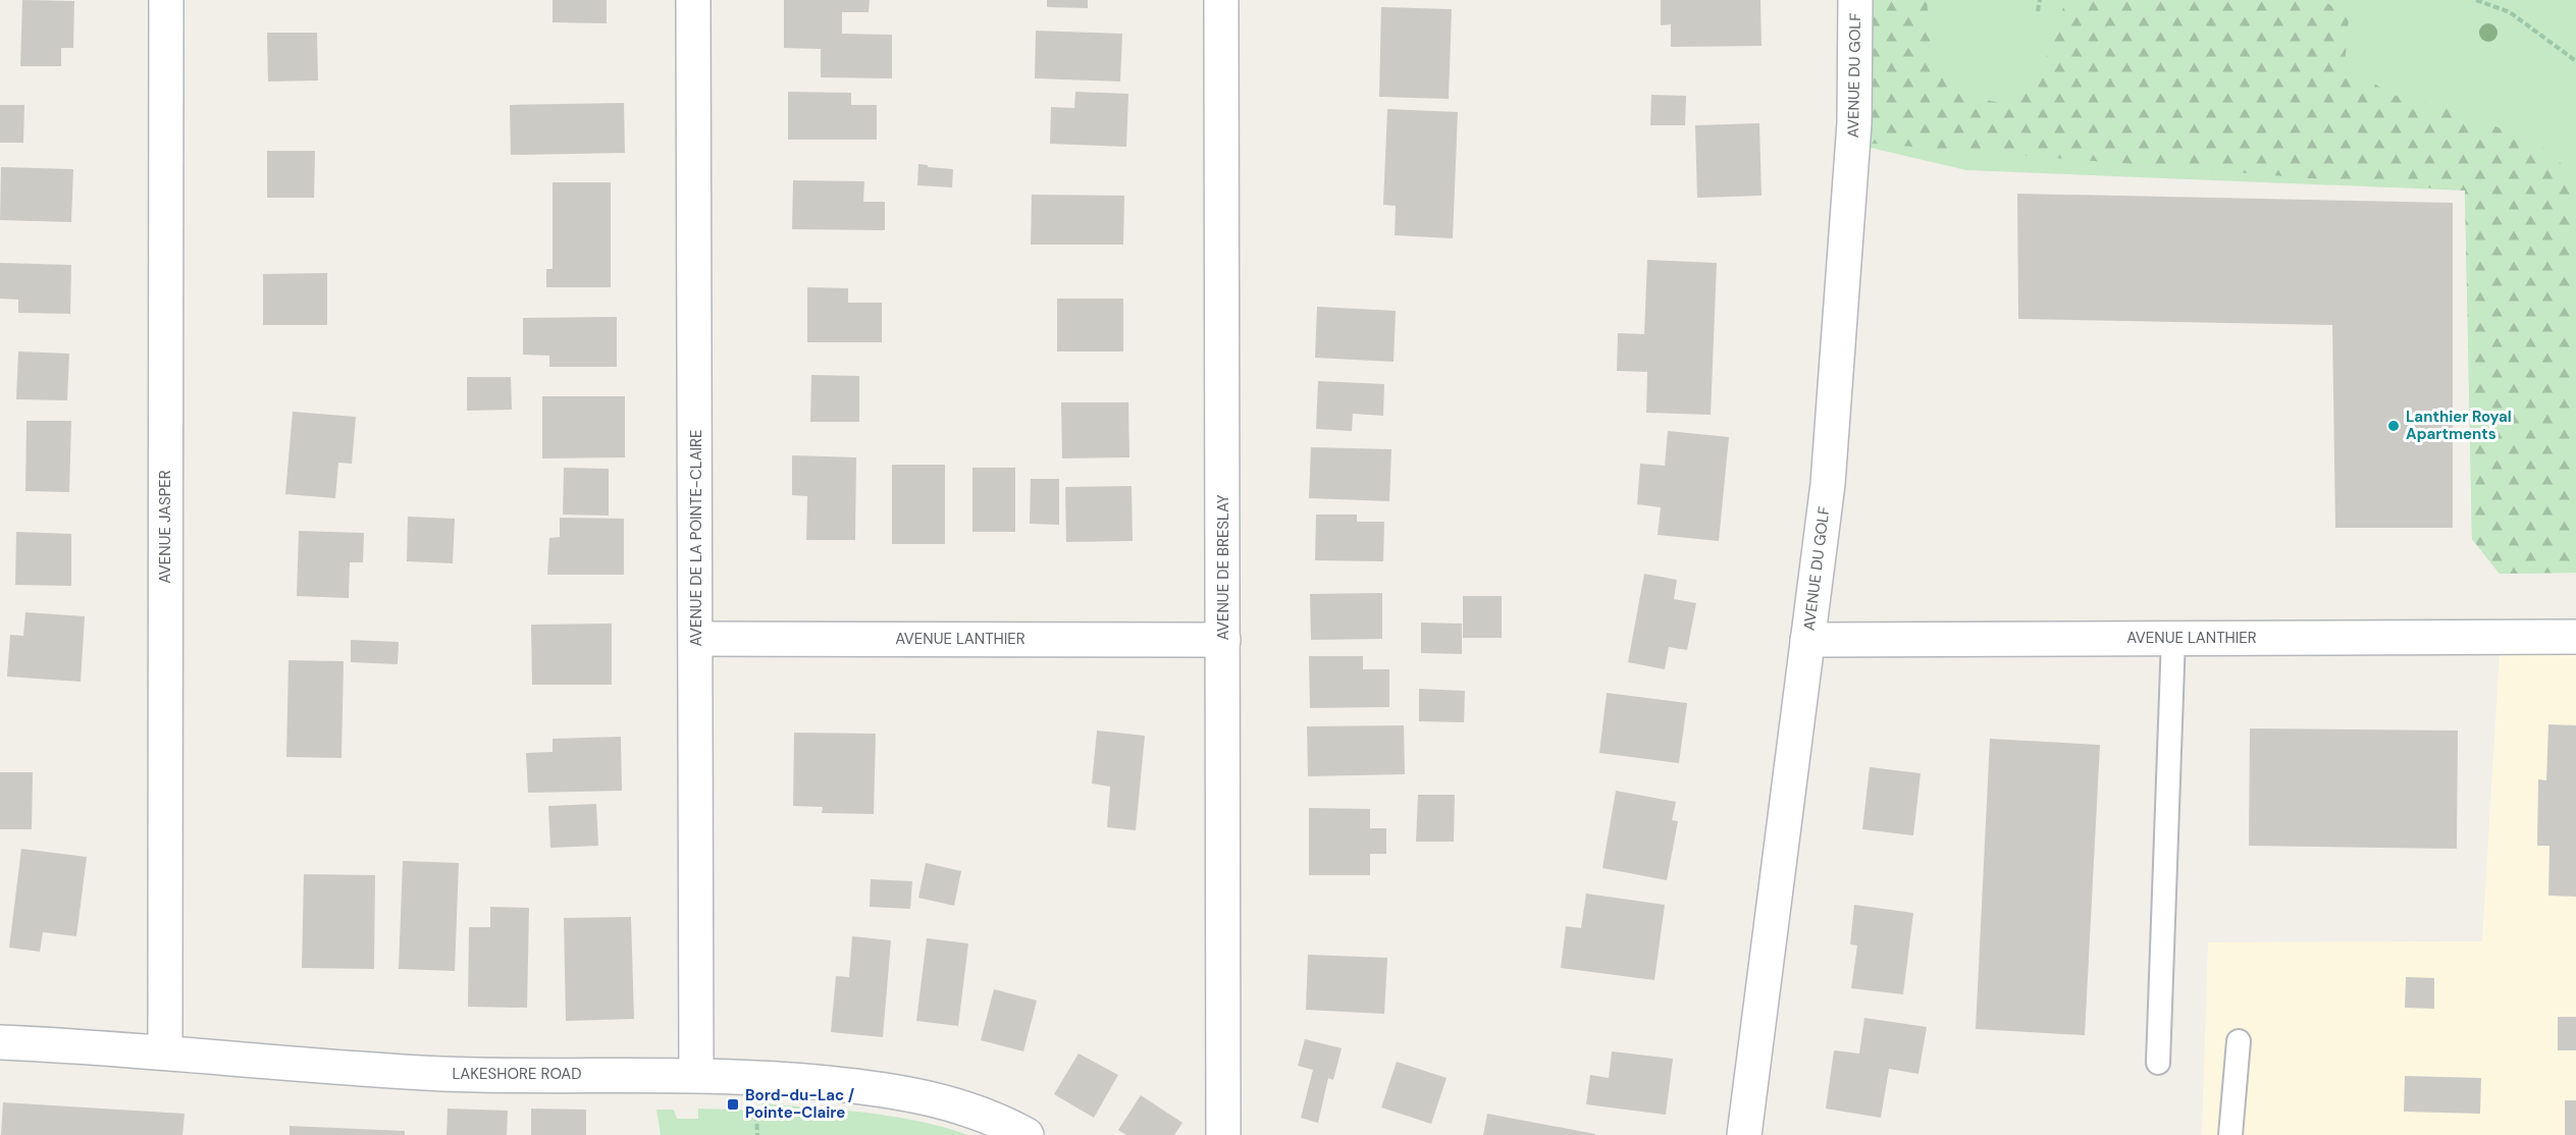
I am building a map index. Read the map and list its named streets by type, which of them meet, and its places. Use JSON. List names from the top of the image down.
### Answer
{
  "streets": {
    "street": [
      "AVENUE DU GOLF",
      "AVENUE JASPER",
      "AVENUE DE LA POINTE-CLAIRE",
      "AVENUE DE BRESLAY",
      "AVENUE LANTHIER",
      "LAKESHORE ROAD"
    ]
  },
  "crossings": [
    ["AVENUE DU GOLF", "AVENUE LANTHIER"],
    ["AVENUE JASPER", "LAKESHORE ROAD"],
    ["AVENUE DE LA POINTE-CLAIRE", "AVENUE LANTHIER"],
    ["AVENUE DE LA POINTE-CLAIRE", "LAKESHORE ROAD"],
    ["AVENUE DE BRESLAY", "AVENUE LANTHIER"]
  ],
  "places": {
    "other": ["Lanthier Royal Apartments"],
    "transit": ["Bord-du-Lac / Pointe-Claire"]
  }
}
